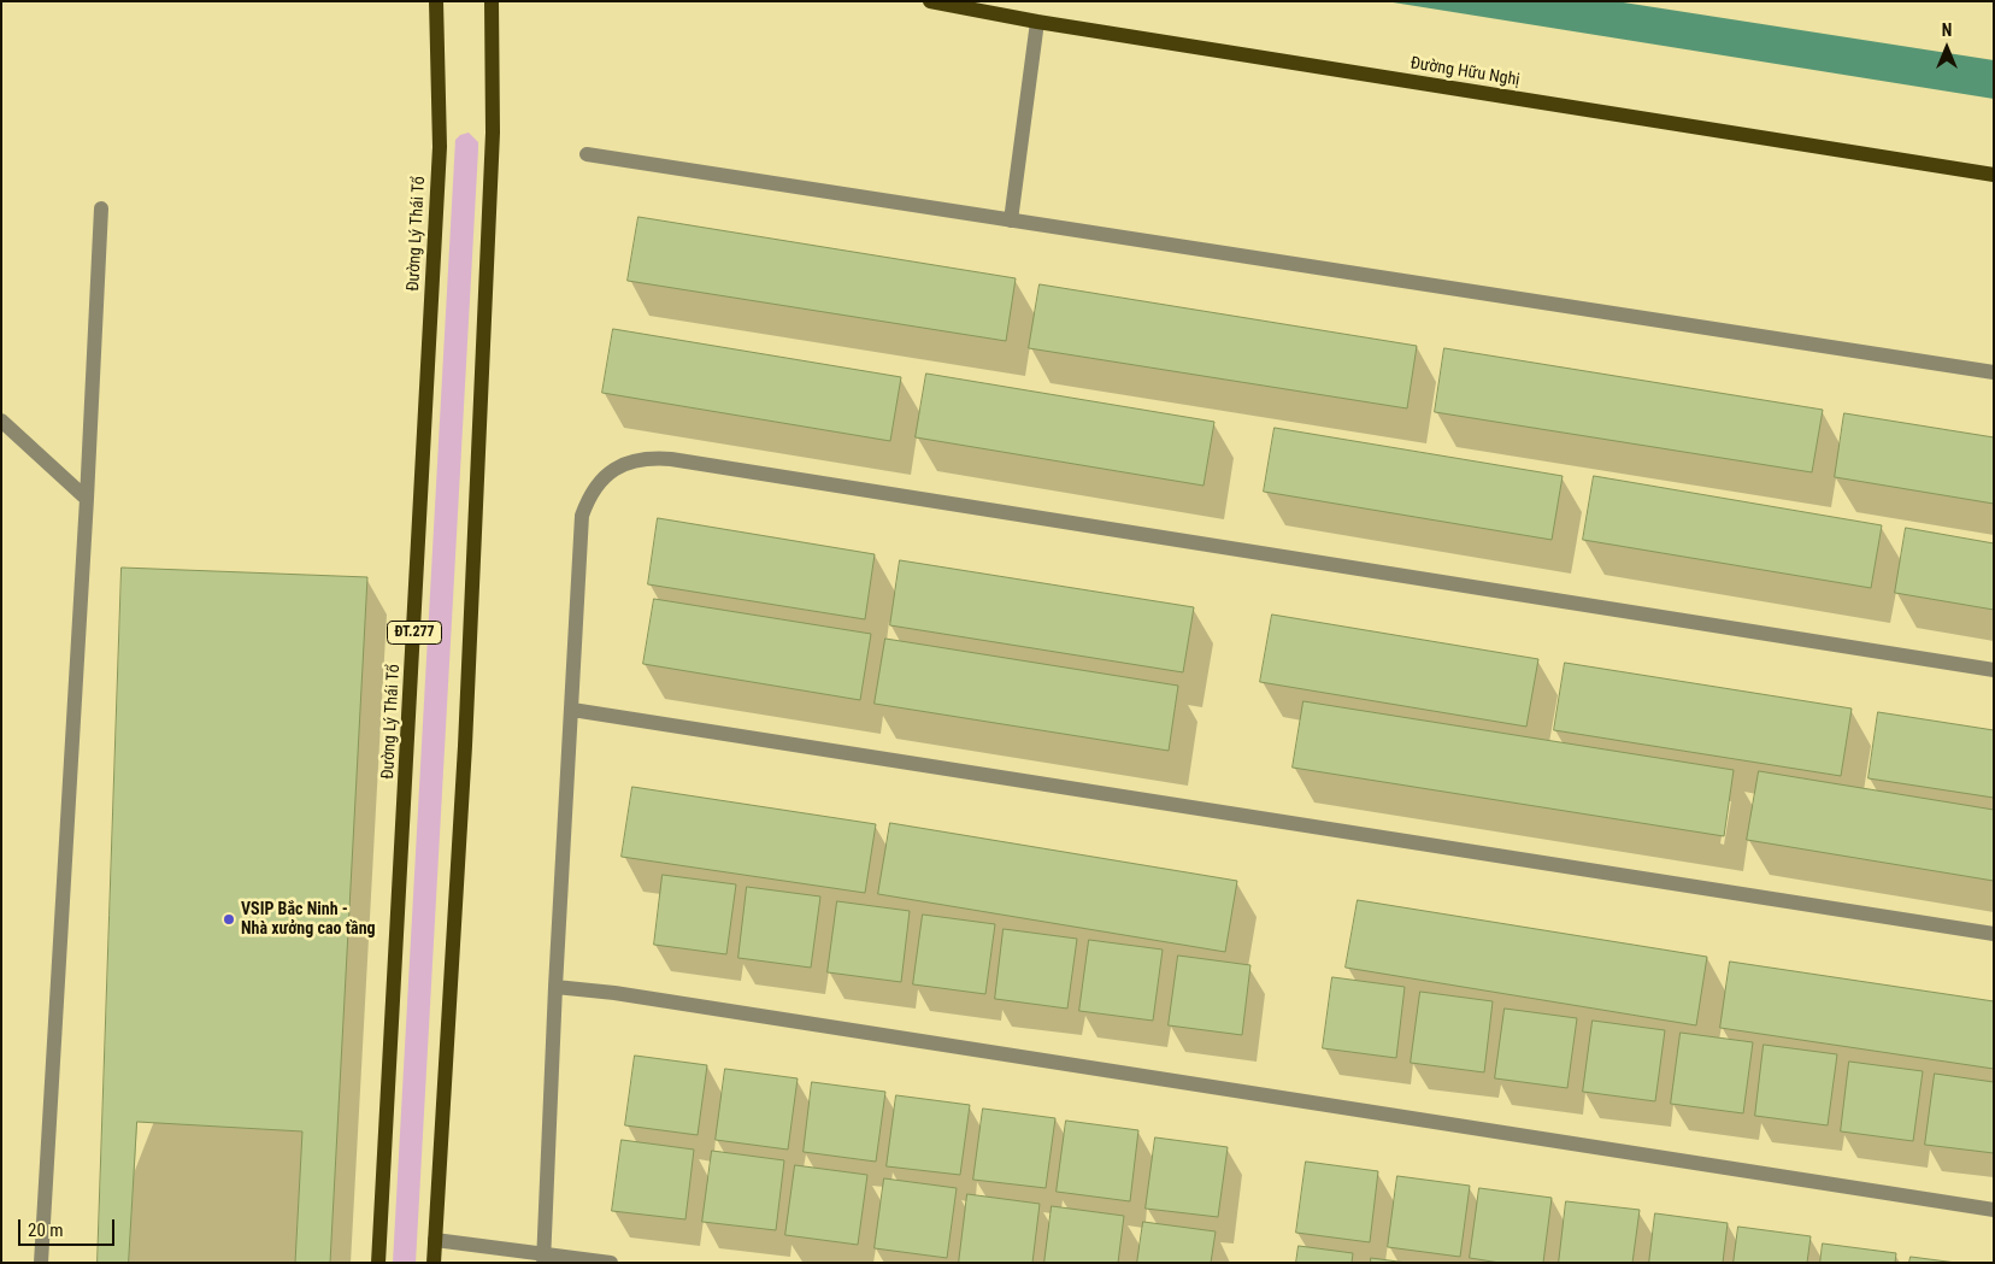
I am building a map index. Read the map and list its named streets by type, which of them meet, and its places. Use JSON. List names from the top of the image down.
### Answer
{
  "streets": {
    "main road": ["Đường Hữu Nghị", "Đường Lý Thái Tổ", "ĐT.277"]
  },
  "places": ["VSIP Bắc Ninh - Nhà xưởng cao tầng"],
  "scale_bar": "20 m",
  "north": "top"
}
